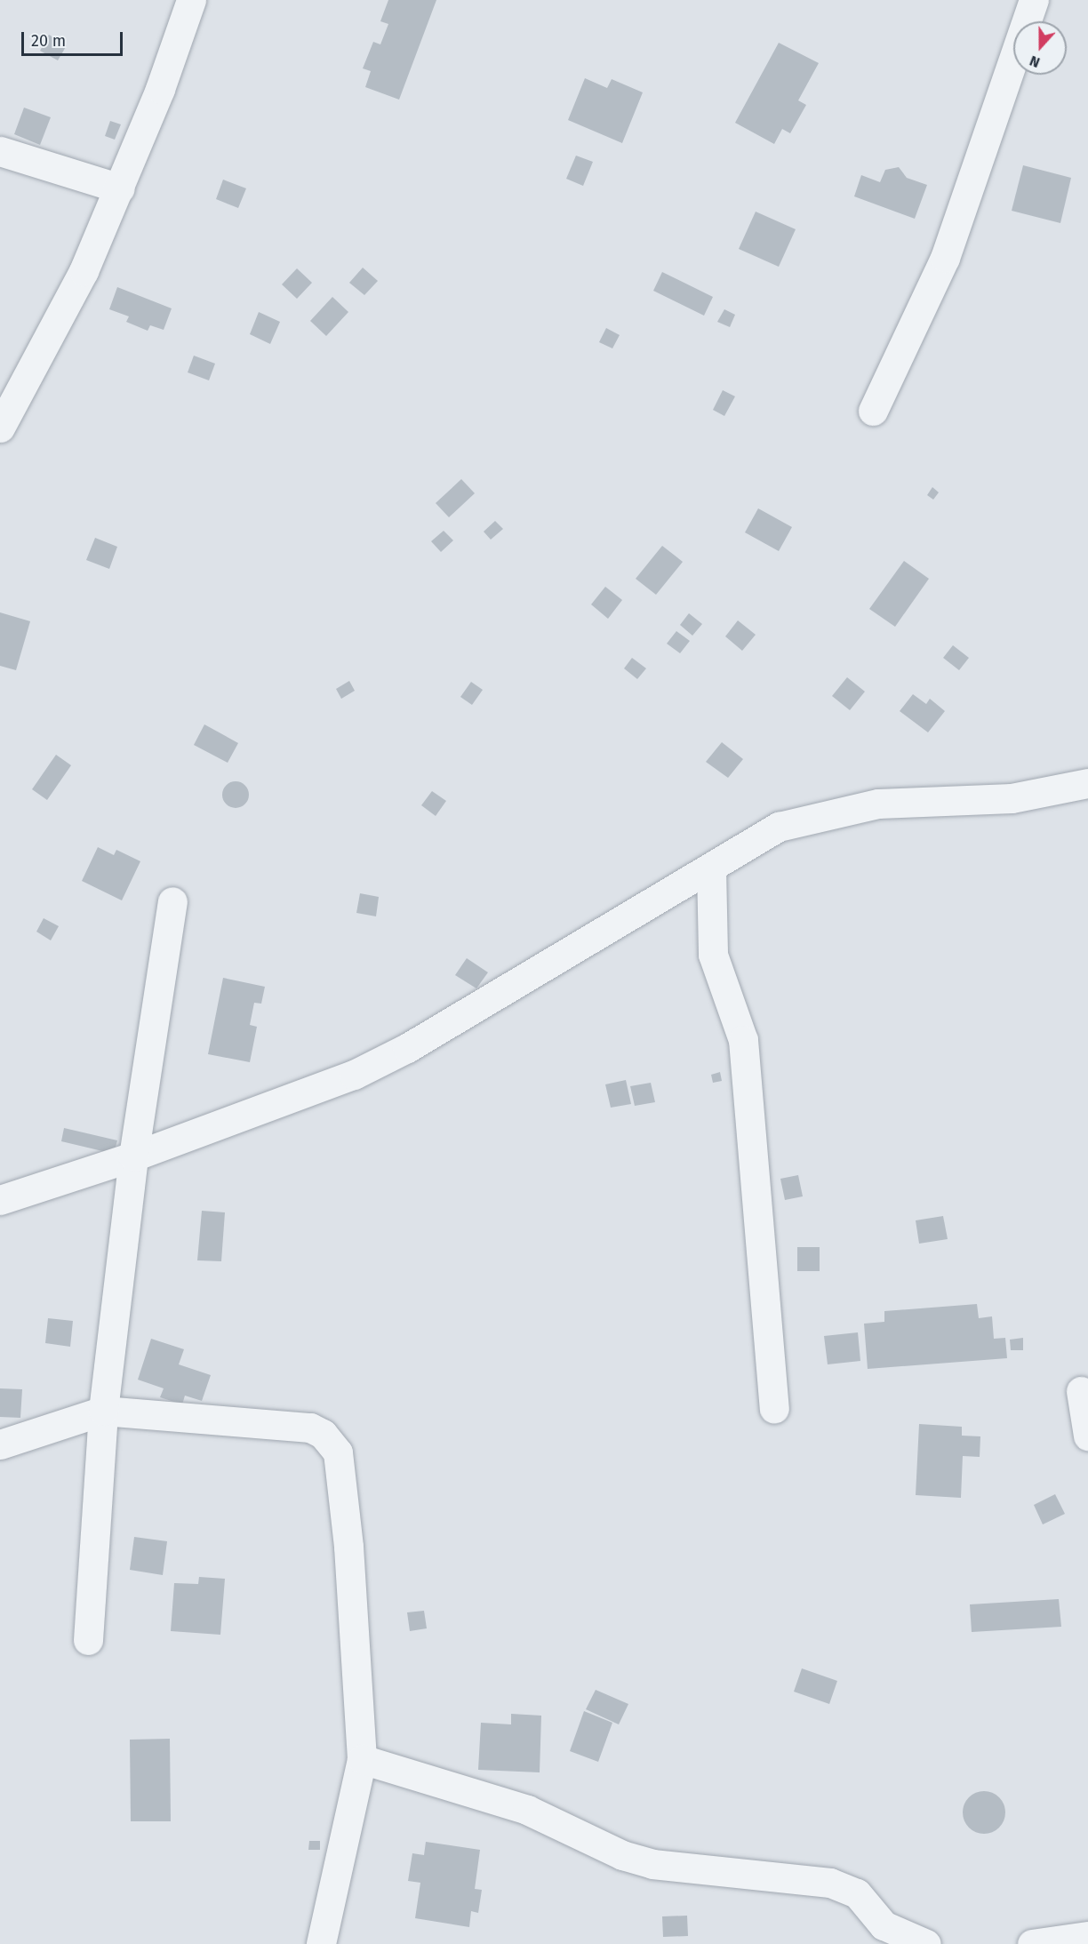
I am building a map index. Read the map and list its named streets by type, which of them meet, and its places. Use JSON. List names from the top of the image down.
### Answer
{
  "scale_bar": "20 m",
  "north": "bottom"
}
